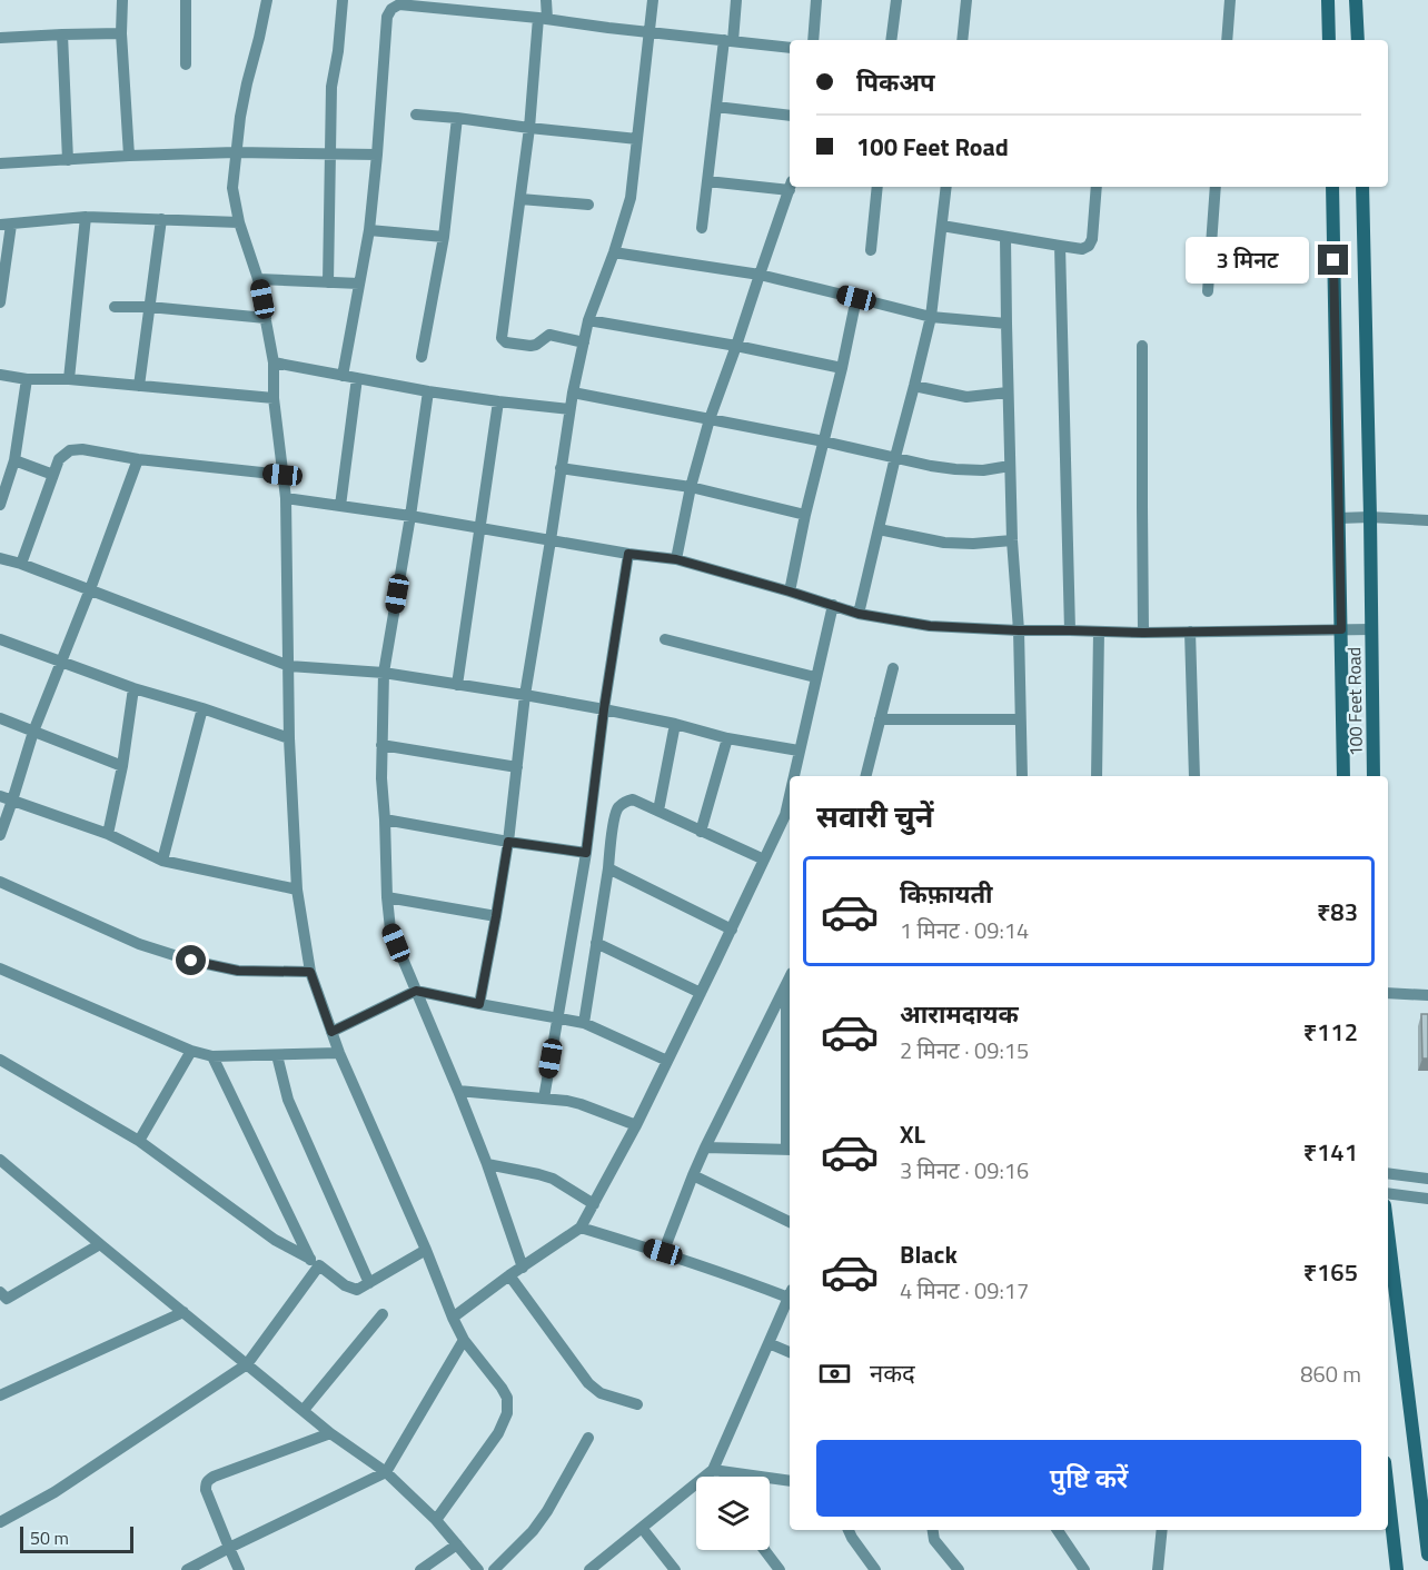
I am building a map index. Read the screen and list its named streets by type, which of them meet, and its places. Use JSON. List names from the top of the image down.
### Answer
{
  "streets": {
    "main road": ["100 Feet Road"]
  },
  "scale_bar": "50 m",
  "page": {
    "banner": ["पिकअप", "100 Feet Road"],
    "bubble": "3 मिनट",
    "heading": "सवारी चुनें",
    "list": [
      {
        "name": "किफ़ायती",
        "note": "1 मिनट · 09:14",
        "value": "₹83"
      },
      {
        "name": "आरामदायक",
        "note": "2 मिनट · 09:15",
        "value": "₹112"
      },
      {
        "name": "XL",
        "note": "3 मिनट · 09:16",
        "value": "₹141"
      },
      {
        "name": "Black",
        "note": "4 मिनट · 09:17",
        "value": "₹165"
      }
    ],
    "pay": ["नकद", "860 m"],
    "buttons": "पुष्टि करें",
    "scale": "50 m"
  }
}
